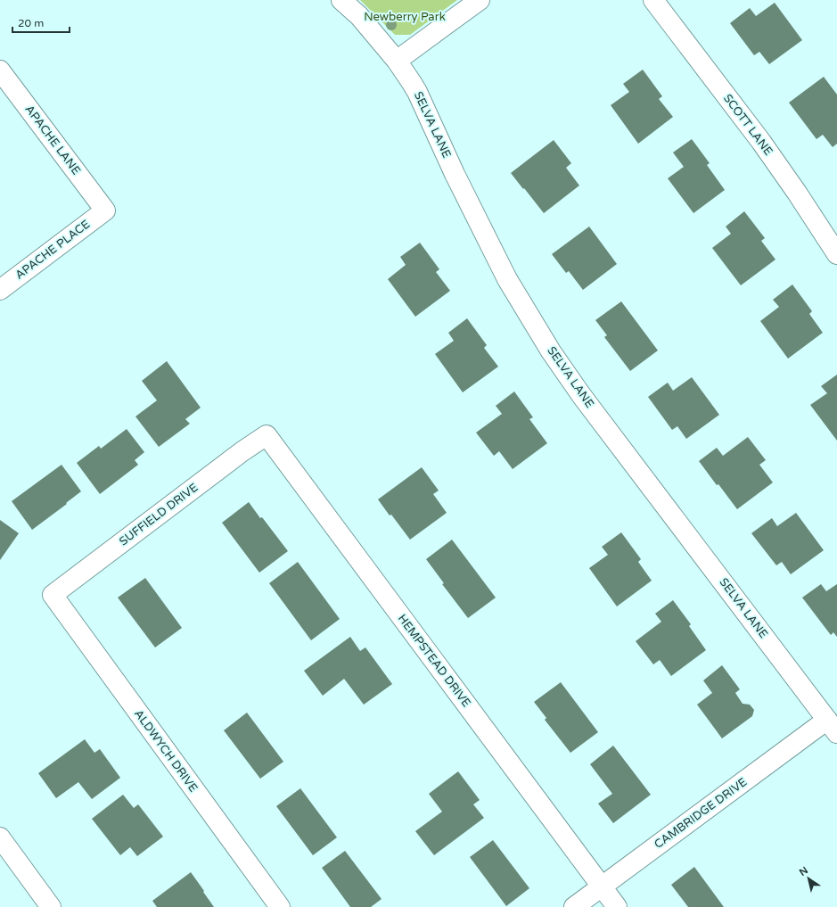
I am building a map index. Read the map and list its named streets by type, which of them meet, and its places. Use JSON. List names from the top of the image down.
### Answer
{
  "streets": {
    "street": [
      "SELVA LANE",
      "SCOTT LANE",
      "APACHE LANE",
      "APACHE PLACE",
      "SUFFIELD DRIVE",
      "HEMPSTEAD DRIVE",
      "ALDWYCH DRIVE",
      "CAMBRIDGE DRIVE"
    ]
  },
  "crossings": [
    ["SELVA LANE", "CAMBRIDGE DRIVE"],
    ["APACHE LANE", "APACHE PLACE"],
    ["SUFFIELD DRIVE", "HEMPSTEAD DRIVE"],
    ["SUFFIELD DRIVE", "ALDWYCH DRIVE"],
    ["HEMPSTEAD DRIVE", "CAMBRIDGE DRIVE"]
  ],
  "parks": ["Newberry Park"],
  "scale_bar": "20 m",
  "north": "top left"
}
